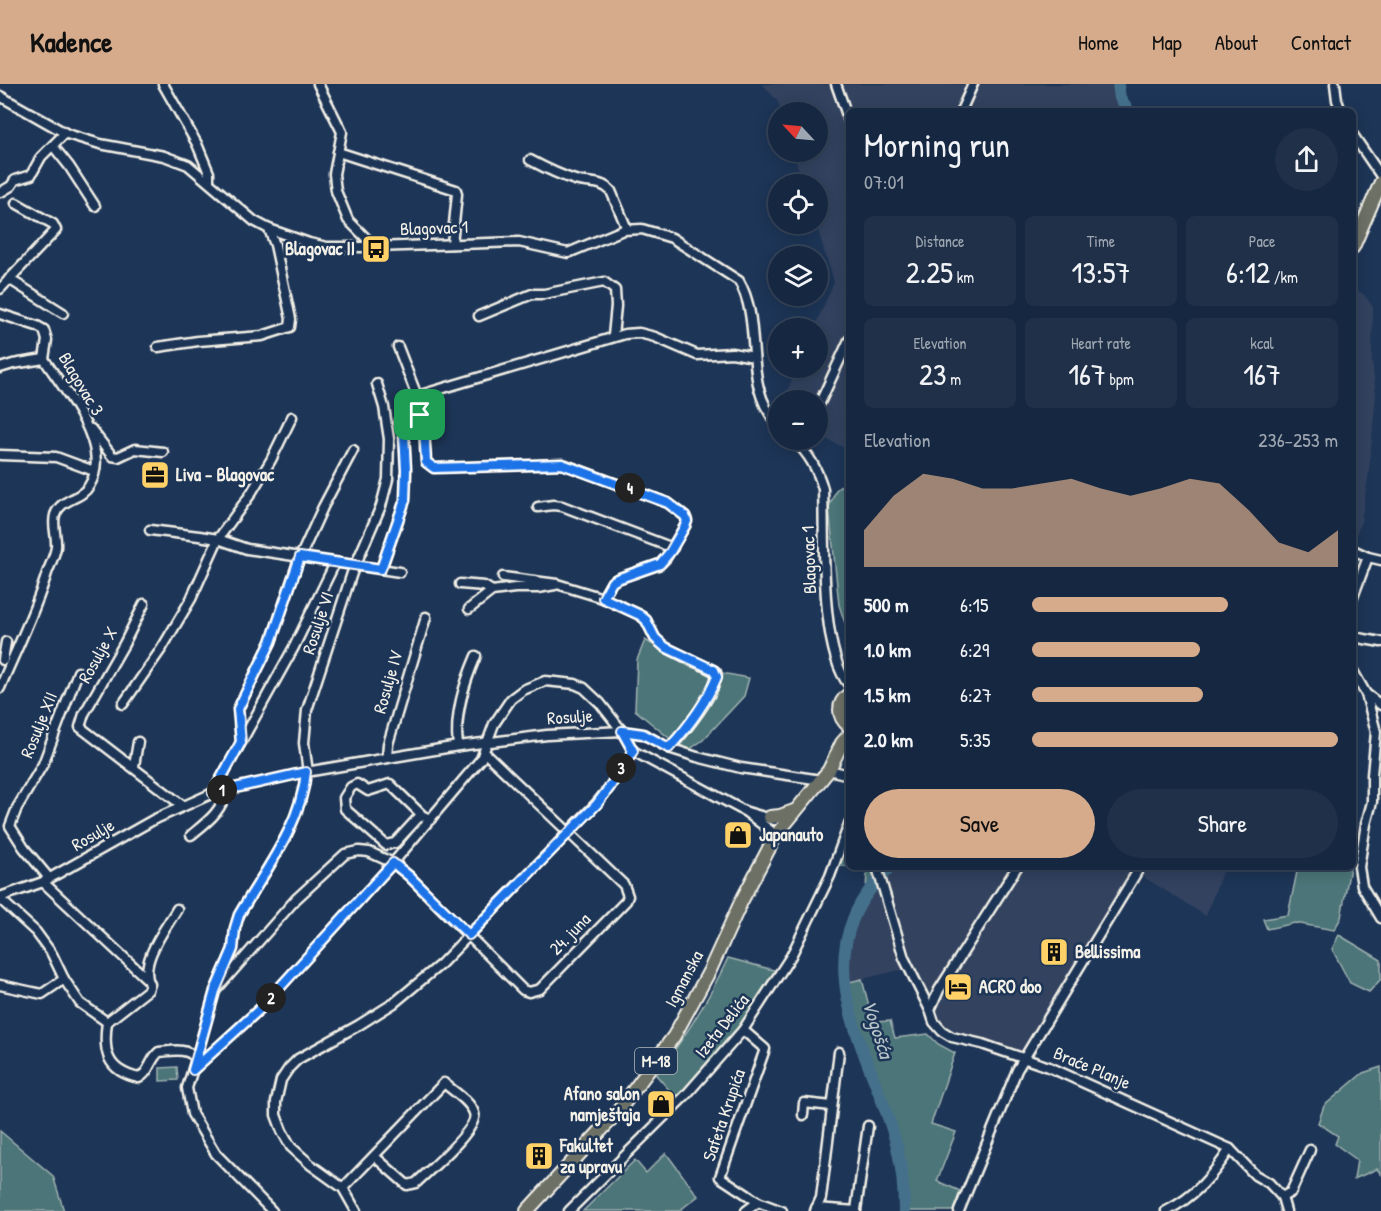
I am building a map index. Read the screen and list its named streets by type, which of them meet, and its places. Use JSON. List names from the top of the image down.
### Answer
{
  "streets": {
    "main road": ["Igmanska", "M-18"],
    "street": [
      "Blagovac 1",
      "Blagovac 3",
      "Rosulje VI",
      "Rosulje X",
      "Rosulje IV",
      "Rosulje",
      "Rosulje XII",
      "24. juna",
      "Izeta Delića",
      "Braće Planje",
      "Safeta Krupića"
    ]
  },
  "crossings": [
    ["Rosulje VI", "Rosulje"],
    ["Rosulje X", "Rosulje"],
    ["Rosulje IV", "Rosulje"],
    ["Rosulje", "Rosulje XII"],
    ["Rosulje", "Igmanska"],
    ["Igmanska", "M-18"],
    ["Izeta Delića", "Safeta Krupića"]
  ],
  "water": ["Vogošća"],
  "places": {
    "bus stop": ["Blagovac II"],
    "office": ["Liva - Blagovac"],
    "shop": ["Japanauto", "Afano salon namještaja"],
    "building": ["Bellissima", "Fakultet za upravu"],
    "hotel": ["ACRO doo"]
  },
  "north": "top left",
  "page": {
    "header": "Kadence",
    "nav": [
      "Home",
      "Map",
      "About",
      "Contact"
    ],
    "map_buttons": ["+", "−"],
    "heading": ["Morning run", "07:01"],
    "stats": [
      ["Distance", "2.25 km"],
      ["Time", "13:57"],
      ["Pace", "6:12 /km"],
      ["Elevation", "23 m"],
      ["Heart rate", "167 bpm"],
      ["kcal", "167"]
    ],
    "chart": ["Elevation", "236–253 m"],
    "pins": [
      "4",
      "3",
      "1",
      "2"
    ],
    "list": [
      {
        "name": "500 m",
        "note": "6:15"
      },
      {
        "name": "1.0 km",
        "note": "6:29"
      },
      {
        "name": "1.5 km",
        "note": "6:27"
      },
      {
        "name": "2.0 km",
        "note": "5:35"
      }
    ],
    "buttons": ["Save", "Share"]
  }
}
